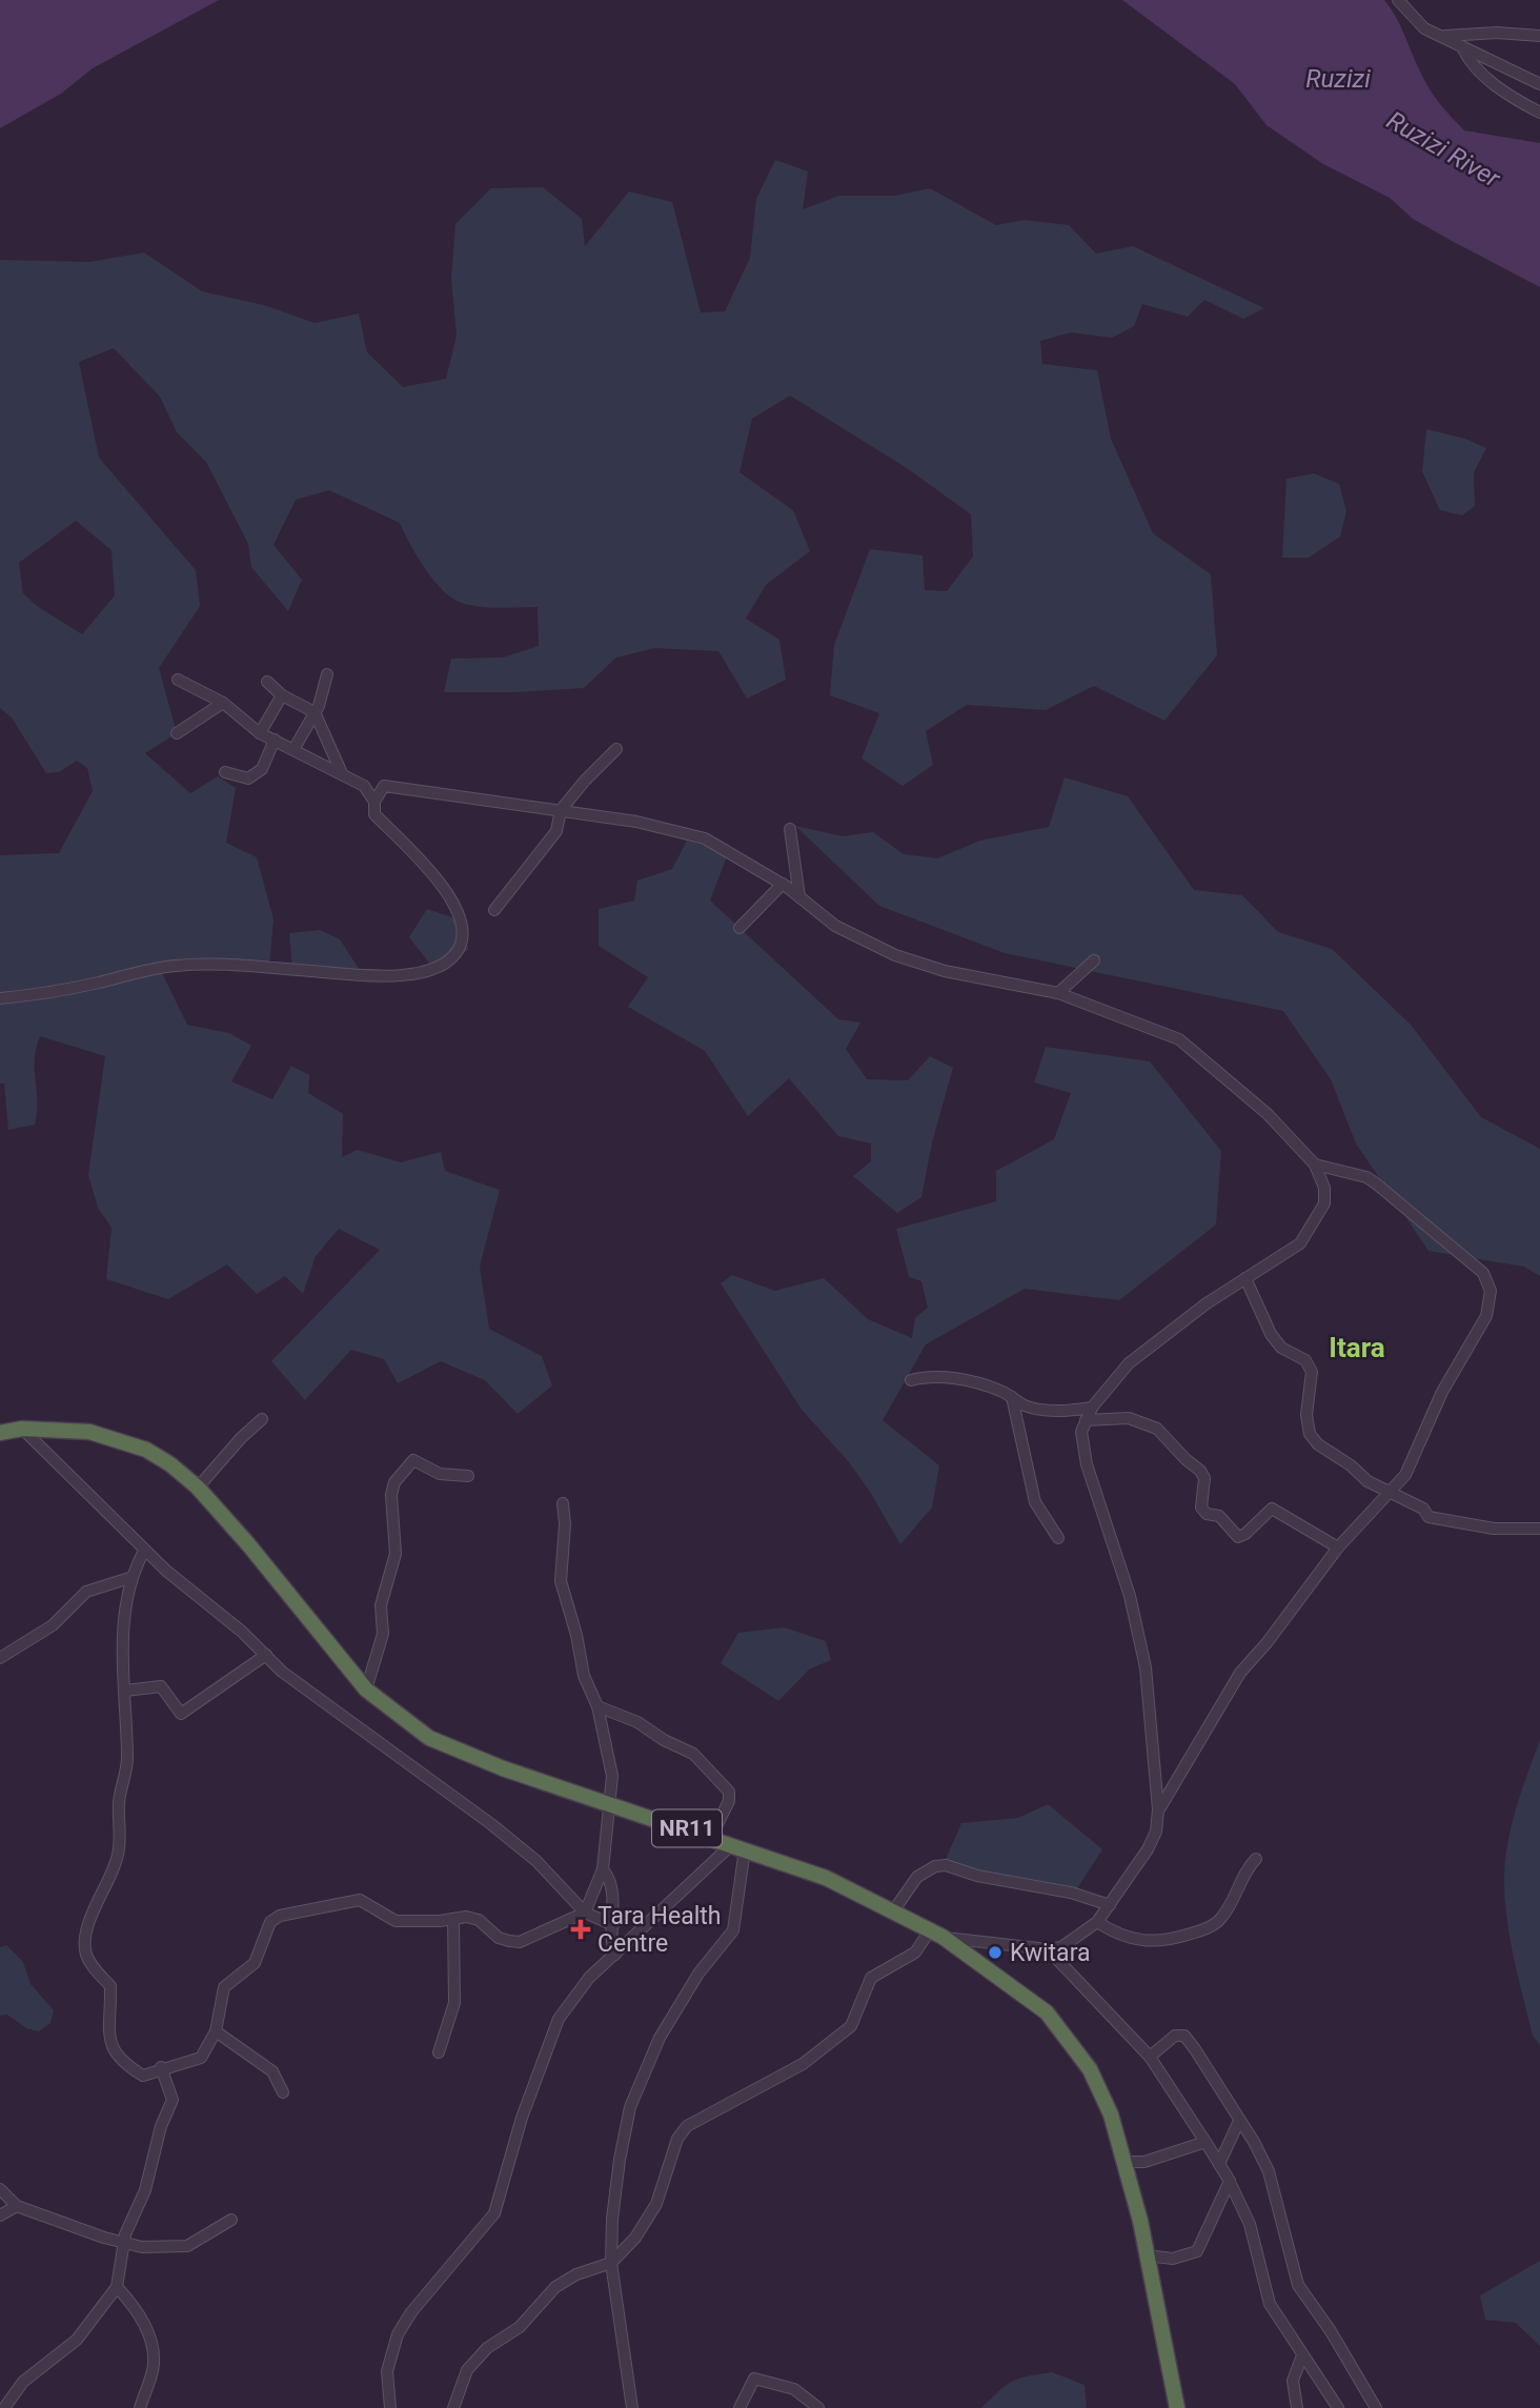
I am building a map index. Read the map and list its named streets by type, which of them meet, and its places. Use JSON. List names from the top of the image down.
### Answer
{
  "streets": {
    "highway": ["NR11"]
  },
  "districts": ["Itara"],
  "water": ["Ruzizi", "Ruzizi River"],
  "places": {
    "health": ["Tara Health Centre"],
    "other": ["Kwitara"]
  }
}
